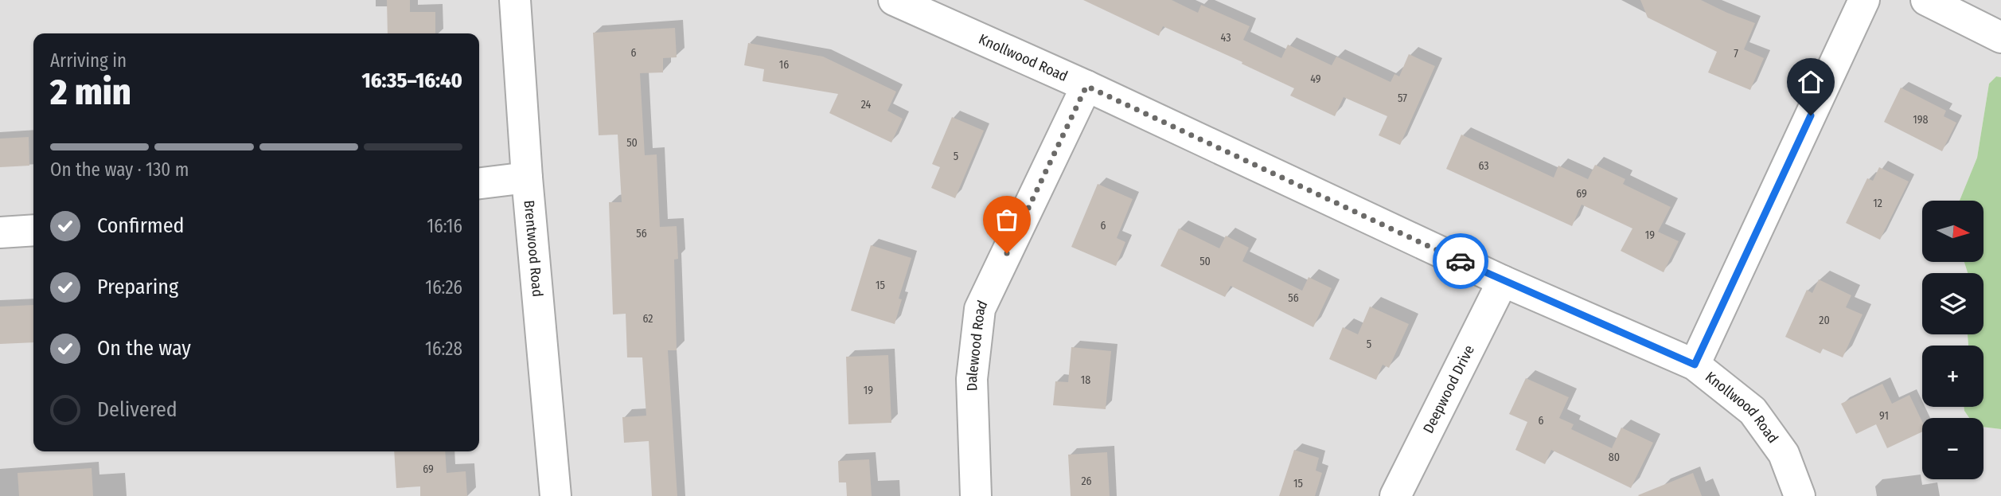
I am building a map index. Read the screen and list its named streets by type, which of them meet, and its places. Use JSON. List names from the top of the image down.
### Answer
{
  "streets": {
    "street": [
      "Knollwood Road",
      "Brentwood Road",
      "Dalewood Road",
      "Deepwood Drive"
    ]
  },
  "crossings": [
    ["Knollwood Road", "Dalewood Road"],
    ["Knollwood Road", "Deepwood Drive"]
  ],
  "house_numbers": [
    "43",
    "6",
    "7",
    "16",
    "49",
    "57",
    "24",
    "198",
    "50",
    "5",
    "63",
    "69",
    "12",
    "6",
    "56",
    "19",
    "50",
    "15",
    "56",
    "62",
    "20",
    "5",
    "18",
    "19",
    "91",
    "6",
    "80",
    "69",
    "26",
    "15"
  ],
  "north": "right",
  "page": {
    "heading": ["2 min", "Arriving in", "16:35–16:40"],
    "bar": "On the way · 130 m",
    "list": [
      ["Confirmed", "16:16"],
      ["Preparing", "16:26"],
      ["On the way", "16:28"],
      "Delivered"
    ],
    "map_buttons": ["+", "−"]
  }
}
